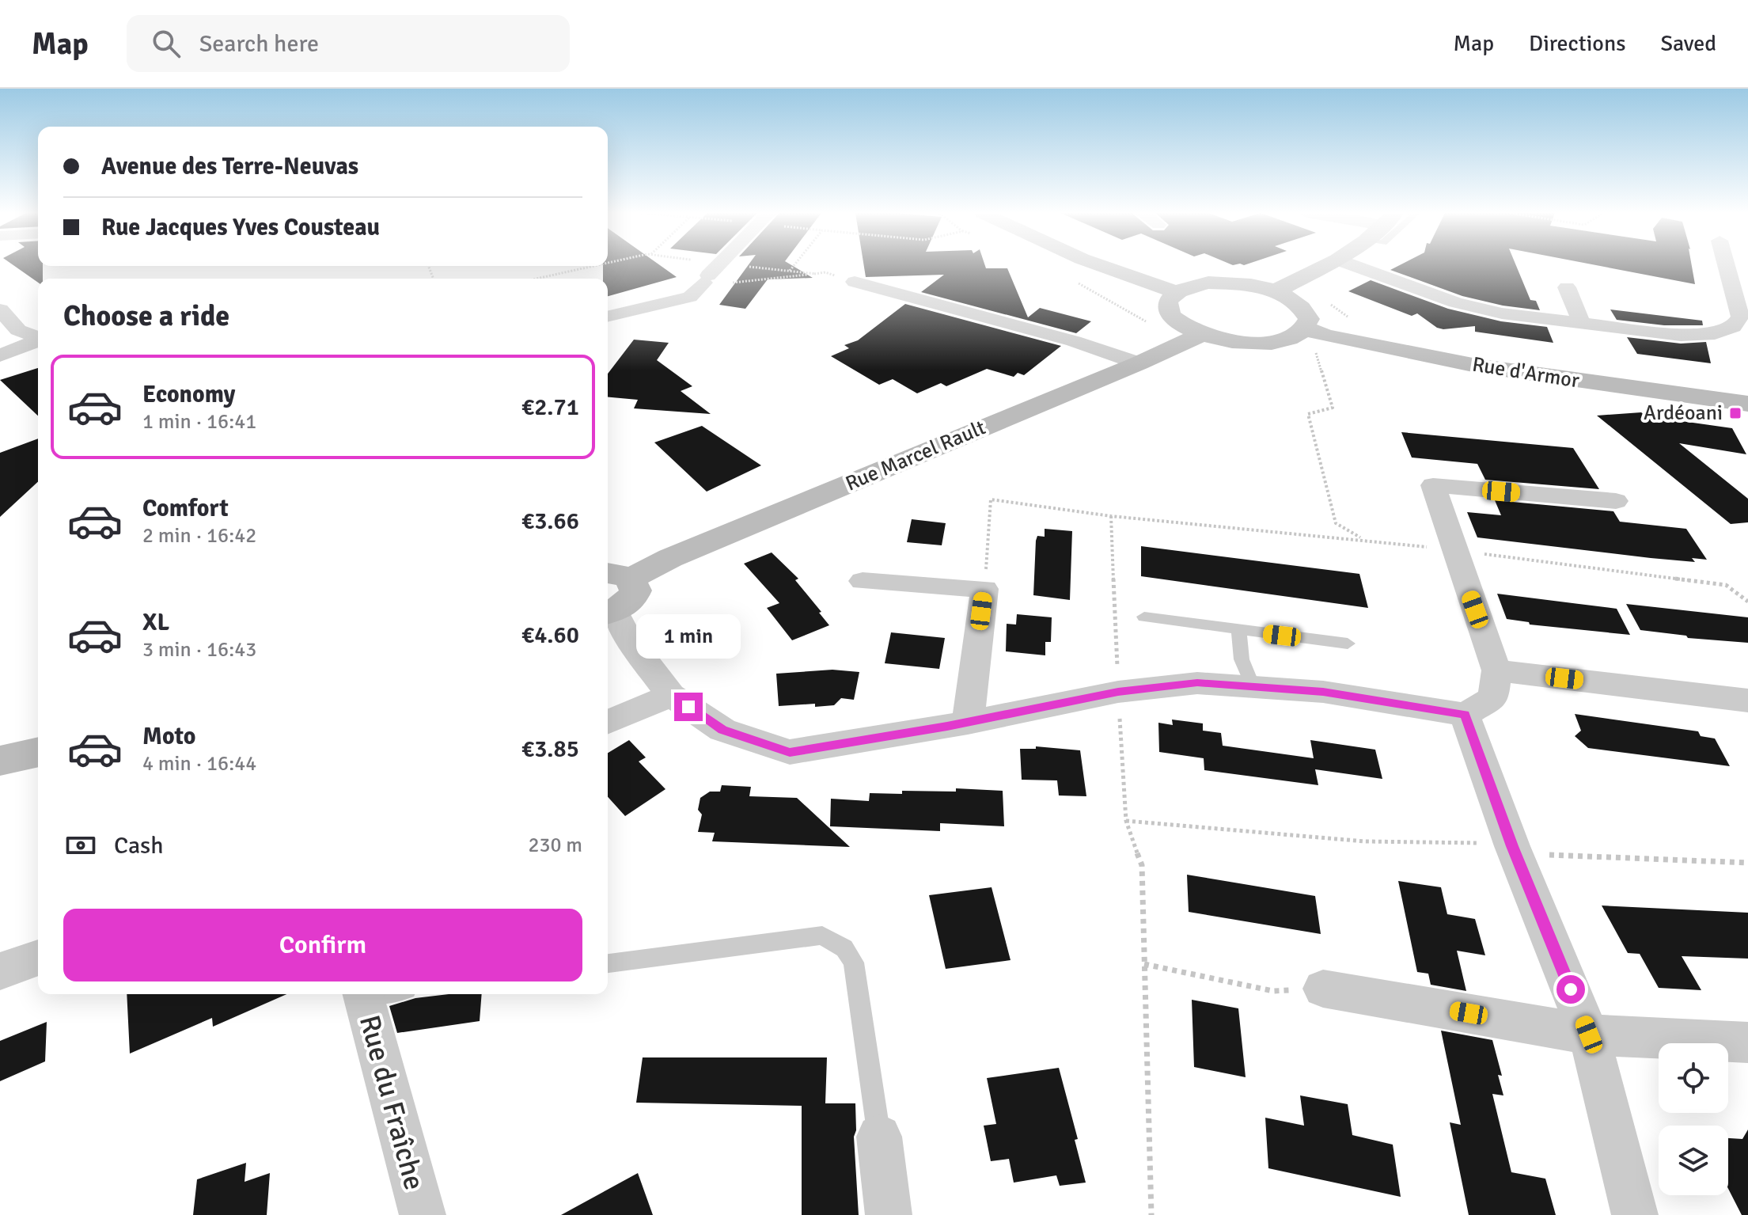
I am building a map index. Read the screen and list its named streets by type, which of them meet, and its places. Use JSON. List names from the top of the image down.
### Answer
{
  "streets": {
    "main road": ["Rue d'Armor", "Rue Marcel Rault"],
    "street": ["Rue du Fraîche"]
  },
  "places": {
    "transit": ["Ardéoani"]
  },
  "page": {
    "header": "Map",
    "search": "Search here",
    "nav": ["Map", "Directions", "Saved"],
    "banner": ["Avenue des Terre-Neuvas", "Rue Jacques Yves Cousteau"],
    "heading": "Choose a ride",
    "list": [
      {
        "name": "Economy",
        "note": "1 min · 16:41",
        "value": "€2.71"
      },
      {
        "name": "Comfort",
        "note": "2 min · 16:42",
        "value": "€3.66"
      },
      {
        "name": "XL",
        "note": "3 min · 16:43",
        "value": "€4.60"
      },
      {
        "name": "Moto",
        "note": "4 min · 16:44",
        "value": "€3.85"
      }
    ],
    "bubble": "1 min",
    "pay": ["Cash", "230 m"],
    "buttons": "Confirm"
  }
}
